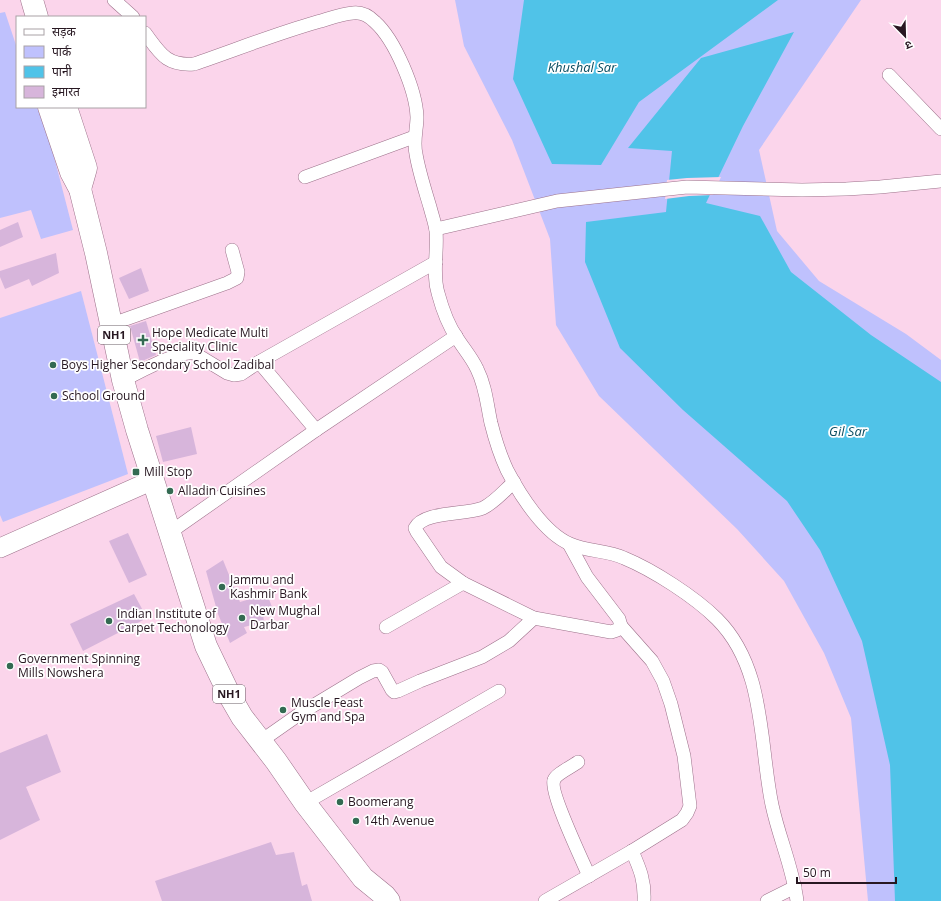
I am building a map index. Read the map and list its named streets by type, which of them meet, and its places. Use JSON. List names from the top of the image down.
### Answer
{
  "streets": {
    "highway": ["NH1"]
  },
  "water": ["Khushal Sar", "Gil Sar"],
  "places": {
    "health": ["Hope Medicate Multi Speciality Clinic"],
    "other": [
      "Boys Higher Secondary School Zadibal",
      "School Ground",
      "Alladin Cuisines",
      "Jammu and Kashmir Bank",
      "New Mughal Darbar",
      "Indian Institute of Carpet Techonology",
      "Government Spinning Mills Nowshera",
      "Muscle Feast Gym and Spa",
      "Boomerang",
      "14th Avenue"
    ],
    "transit": ["Mill Stop"]
  },
  "legend": [
    "सड़क",
    "पार्क",
    "पानी",
    "इमारत"
  ],
  "scale_bar": "50 m",
  "north": "bottom right"
}
